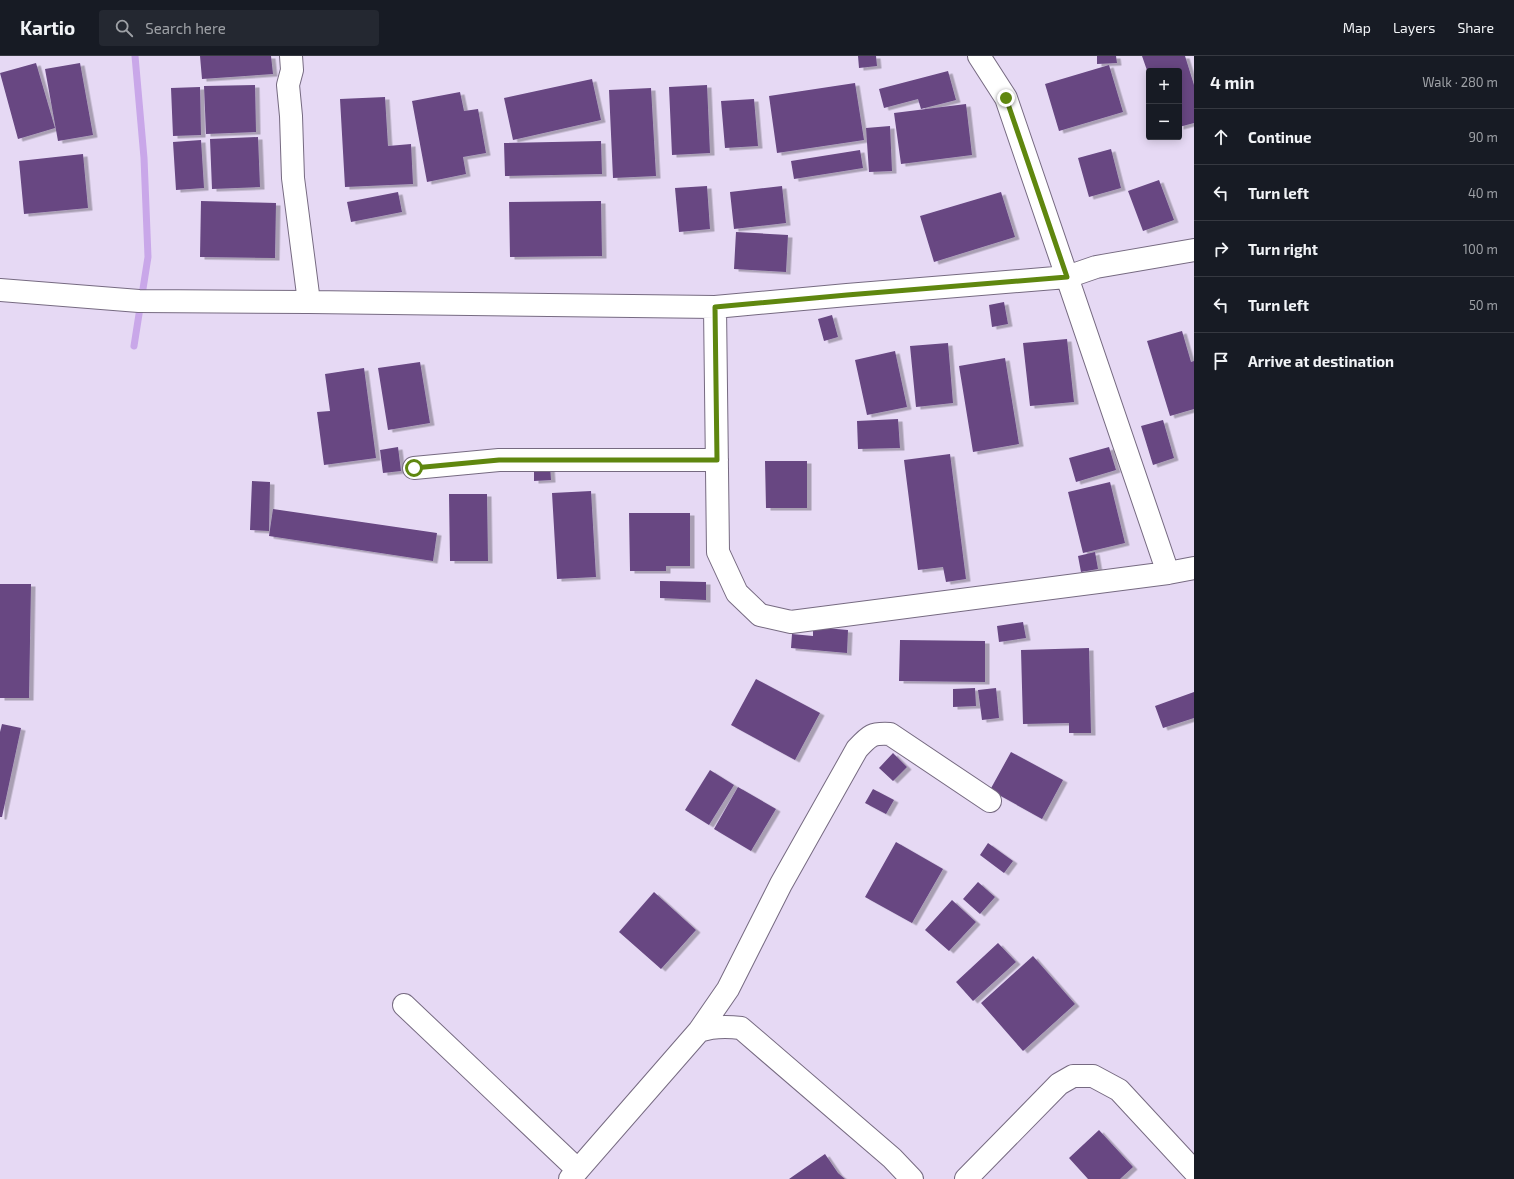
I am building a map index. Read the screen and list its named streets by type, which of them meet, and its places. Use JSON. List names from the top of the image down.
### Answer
{
  "page": {
    "header": "Kartio",
    "search": "Search here",
    "nav": ["Map", "Layers", "Share"],
    "heading": ["4 min", "Walk · 280 m"],
    "map_buttons": ["+", "−"],
    "list": [
      ["Continue", "90 m"],
      ["Turn left", "40 m"],
      ["Turn right", "100 m"],
      ["Turn left", "50 m"],
      "Arrive at destination"
    ]
  }
}
